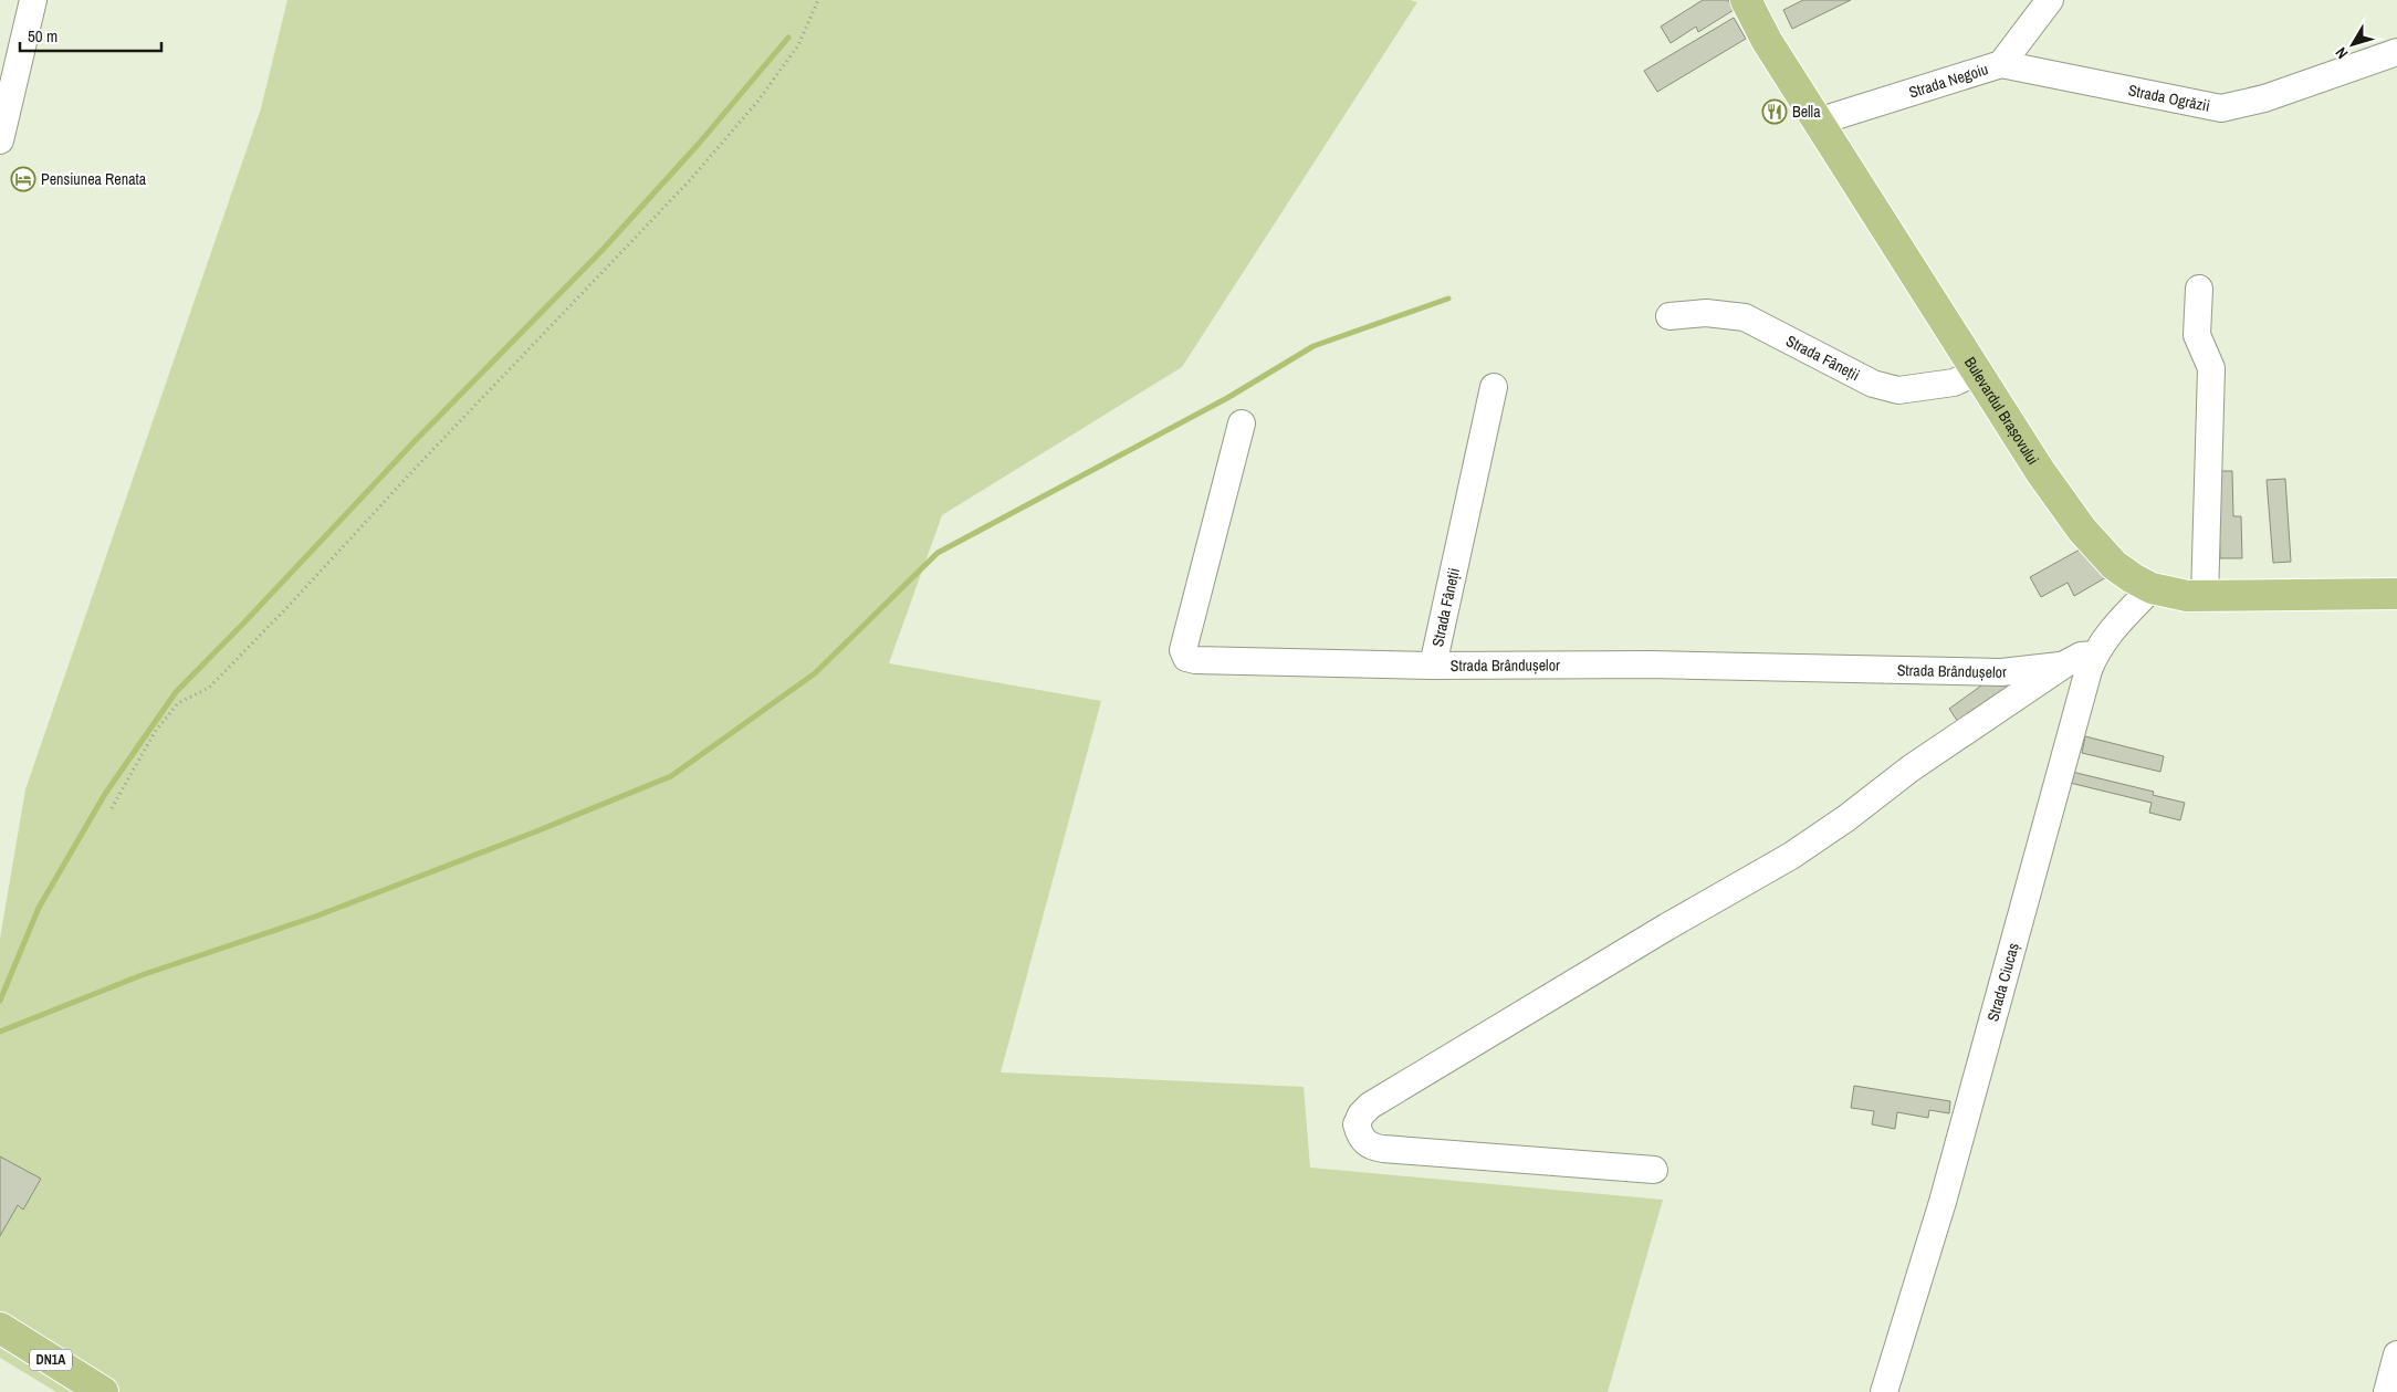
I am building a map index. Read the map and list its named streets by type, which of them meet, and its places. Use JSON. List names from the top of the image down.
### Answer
{
  "streets": {
    "main road": ["Bulevardul Brașovului", "DN1A"],
    "street": [
      "Strada Negoiu",
      "Strada Ogrăzii",
      "Strada Fâneții",
      "Strada Brândușelor",
      "Strada Ciucaș"
    ]
  },
  "crossings": [
    ["Strada Negoiu", "Strada Ogrăzii"],
    ["Strada Negoiu", "Bulevardul Brașovului"],
    ["Strada Fâneții", "Bulevardul Brașovului"],
    ["Strada Fâneții", "Strada Brândușelor"],
    ["Bulevardul Brașovului", "Strada Ciucaș"],
    ["Strada Brândușelor", "Strada Ciucaș"]
  ],
  "places": {
    "restaurant": ["Bella"],
    "hotel": ["Pensiunea Renata"]
  },
  "scale_bar": "50 m",
  "north": "bottom left"
}
